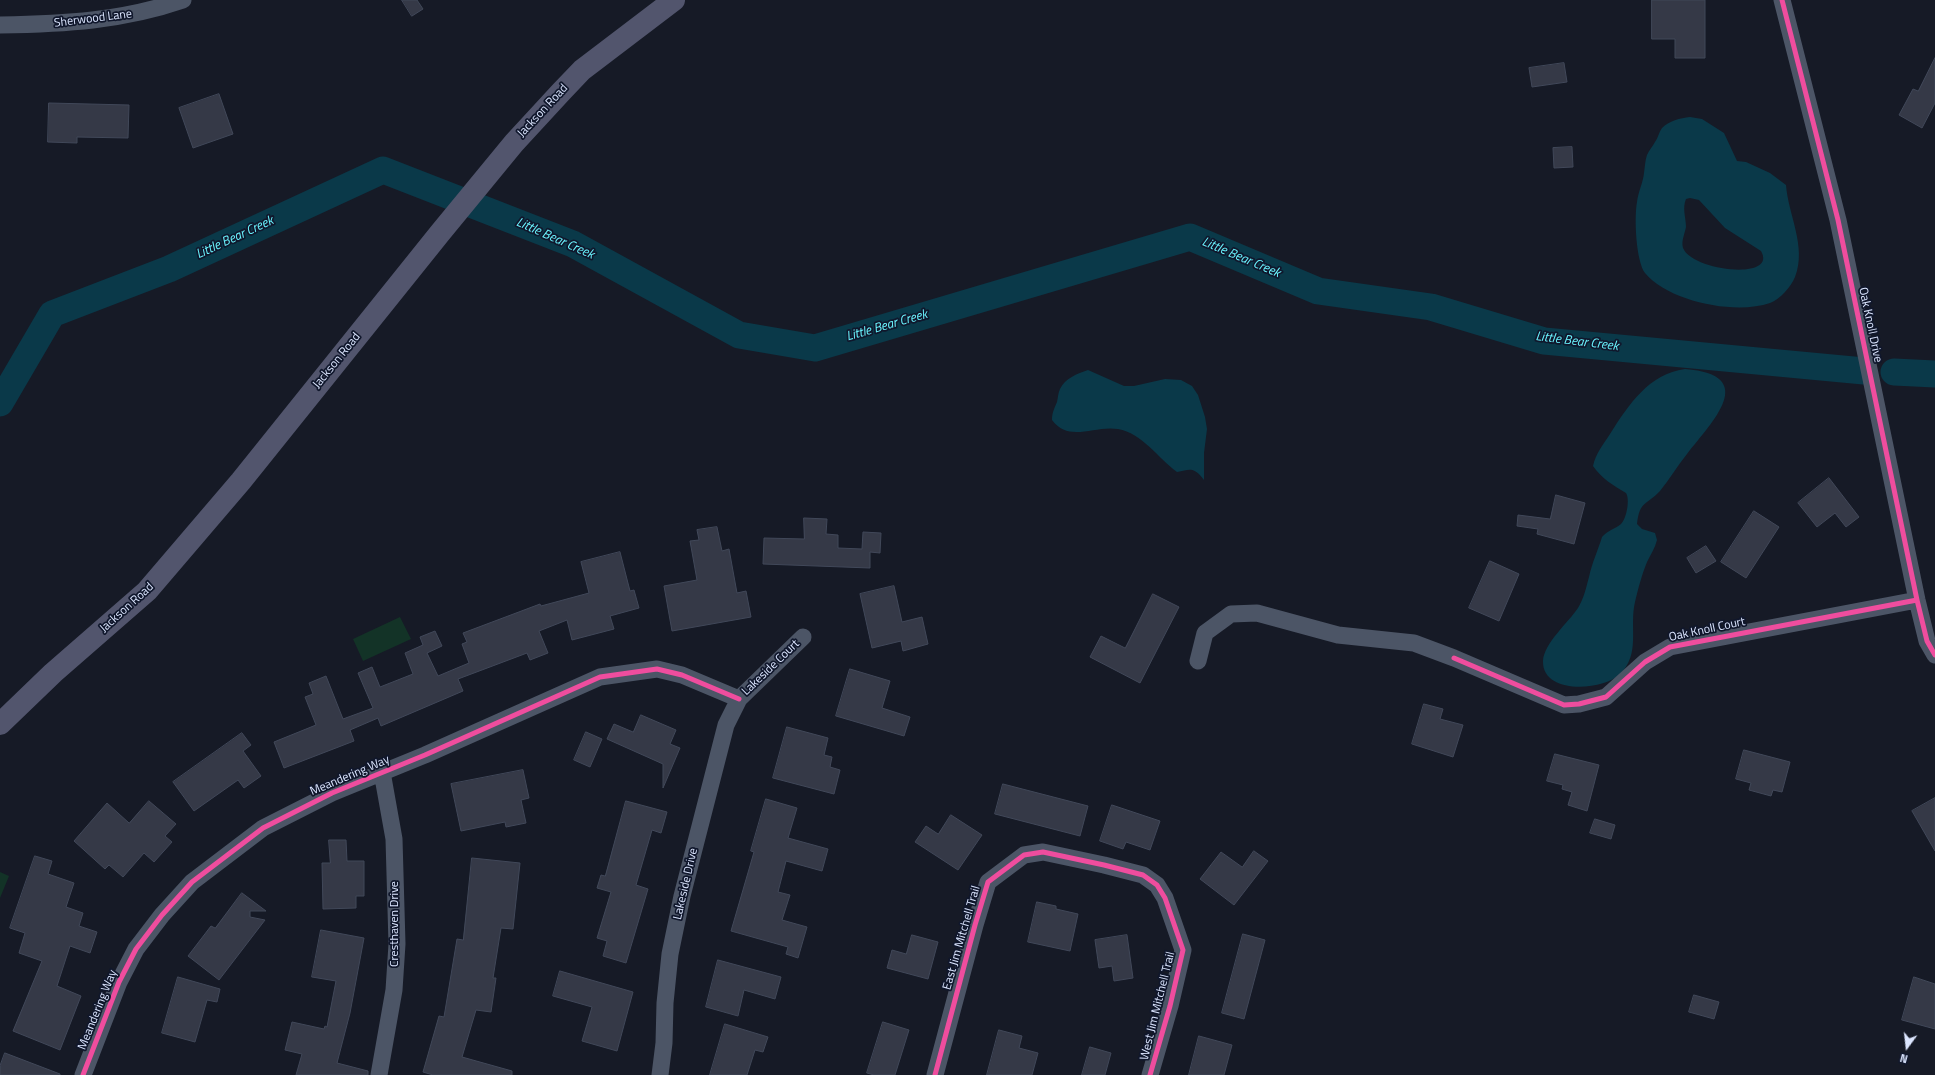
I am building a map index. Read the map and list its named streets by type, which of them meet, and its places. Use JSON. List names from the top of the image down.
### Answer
{
  "streets": {
    "main road": ["Jackson Road"],
    "street": [
      "Sherwood Lane",
      "Oak Knoll Drive",
      "Oak Knoll Court",
      "Lakeside Court",
      "Meandering Way",
      "Lakeside Drive",
      "Cresthaven Drive",
      "East Jim Mitchell Trail",
      "West Jim Mitchell Trail"
    ]
  },
  "crossings": [
    ["Oak Knoll Drive", "Oak Knoll Court"],
    ["Lakeside Court", "Meandering Way"],
    ["Lakeside Court", "Lakeside Drive"],
    ["Meandering Way", "Lakeside Drive"],
    ["Meandering Way", "Cresthaven Drive"],
    ["East Jim Mitchell Trail", "West Jim Mitchell Trail"]
  ],
  "water": ["Little Bear Creek"],
  "north": "bottom"
}
